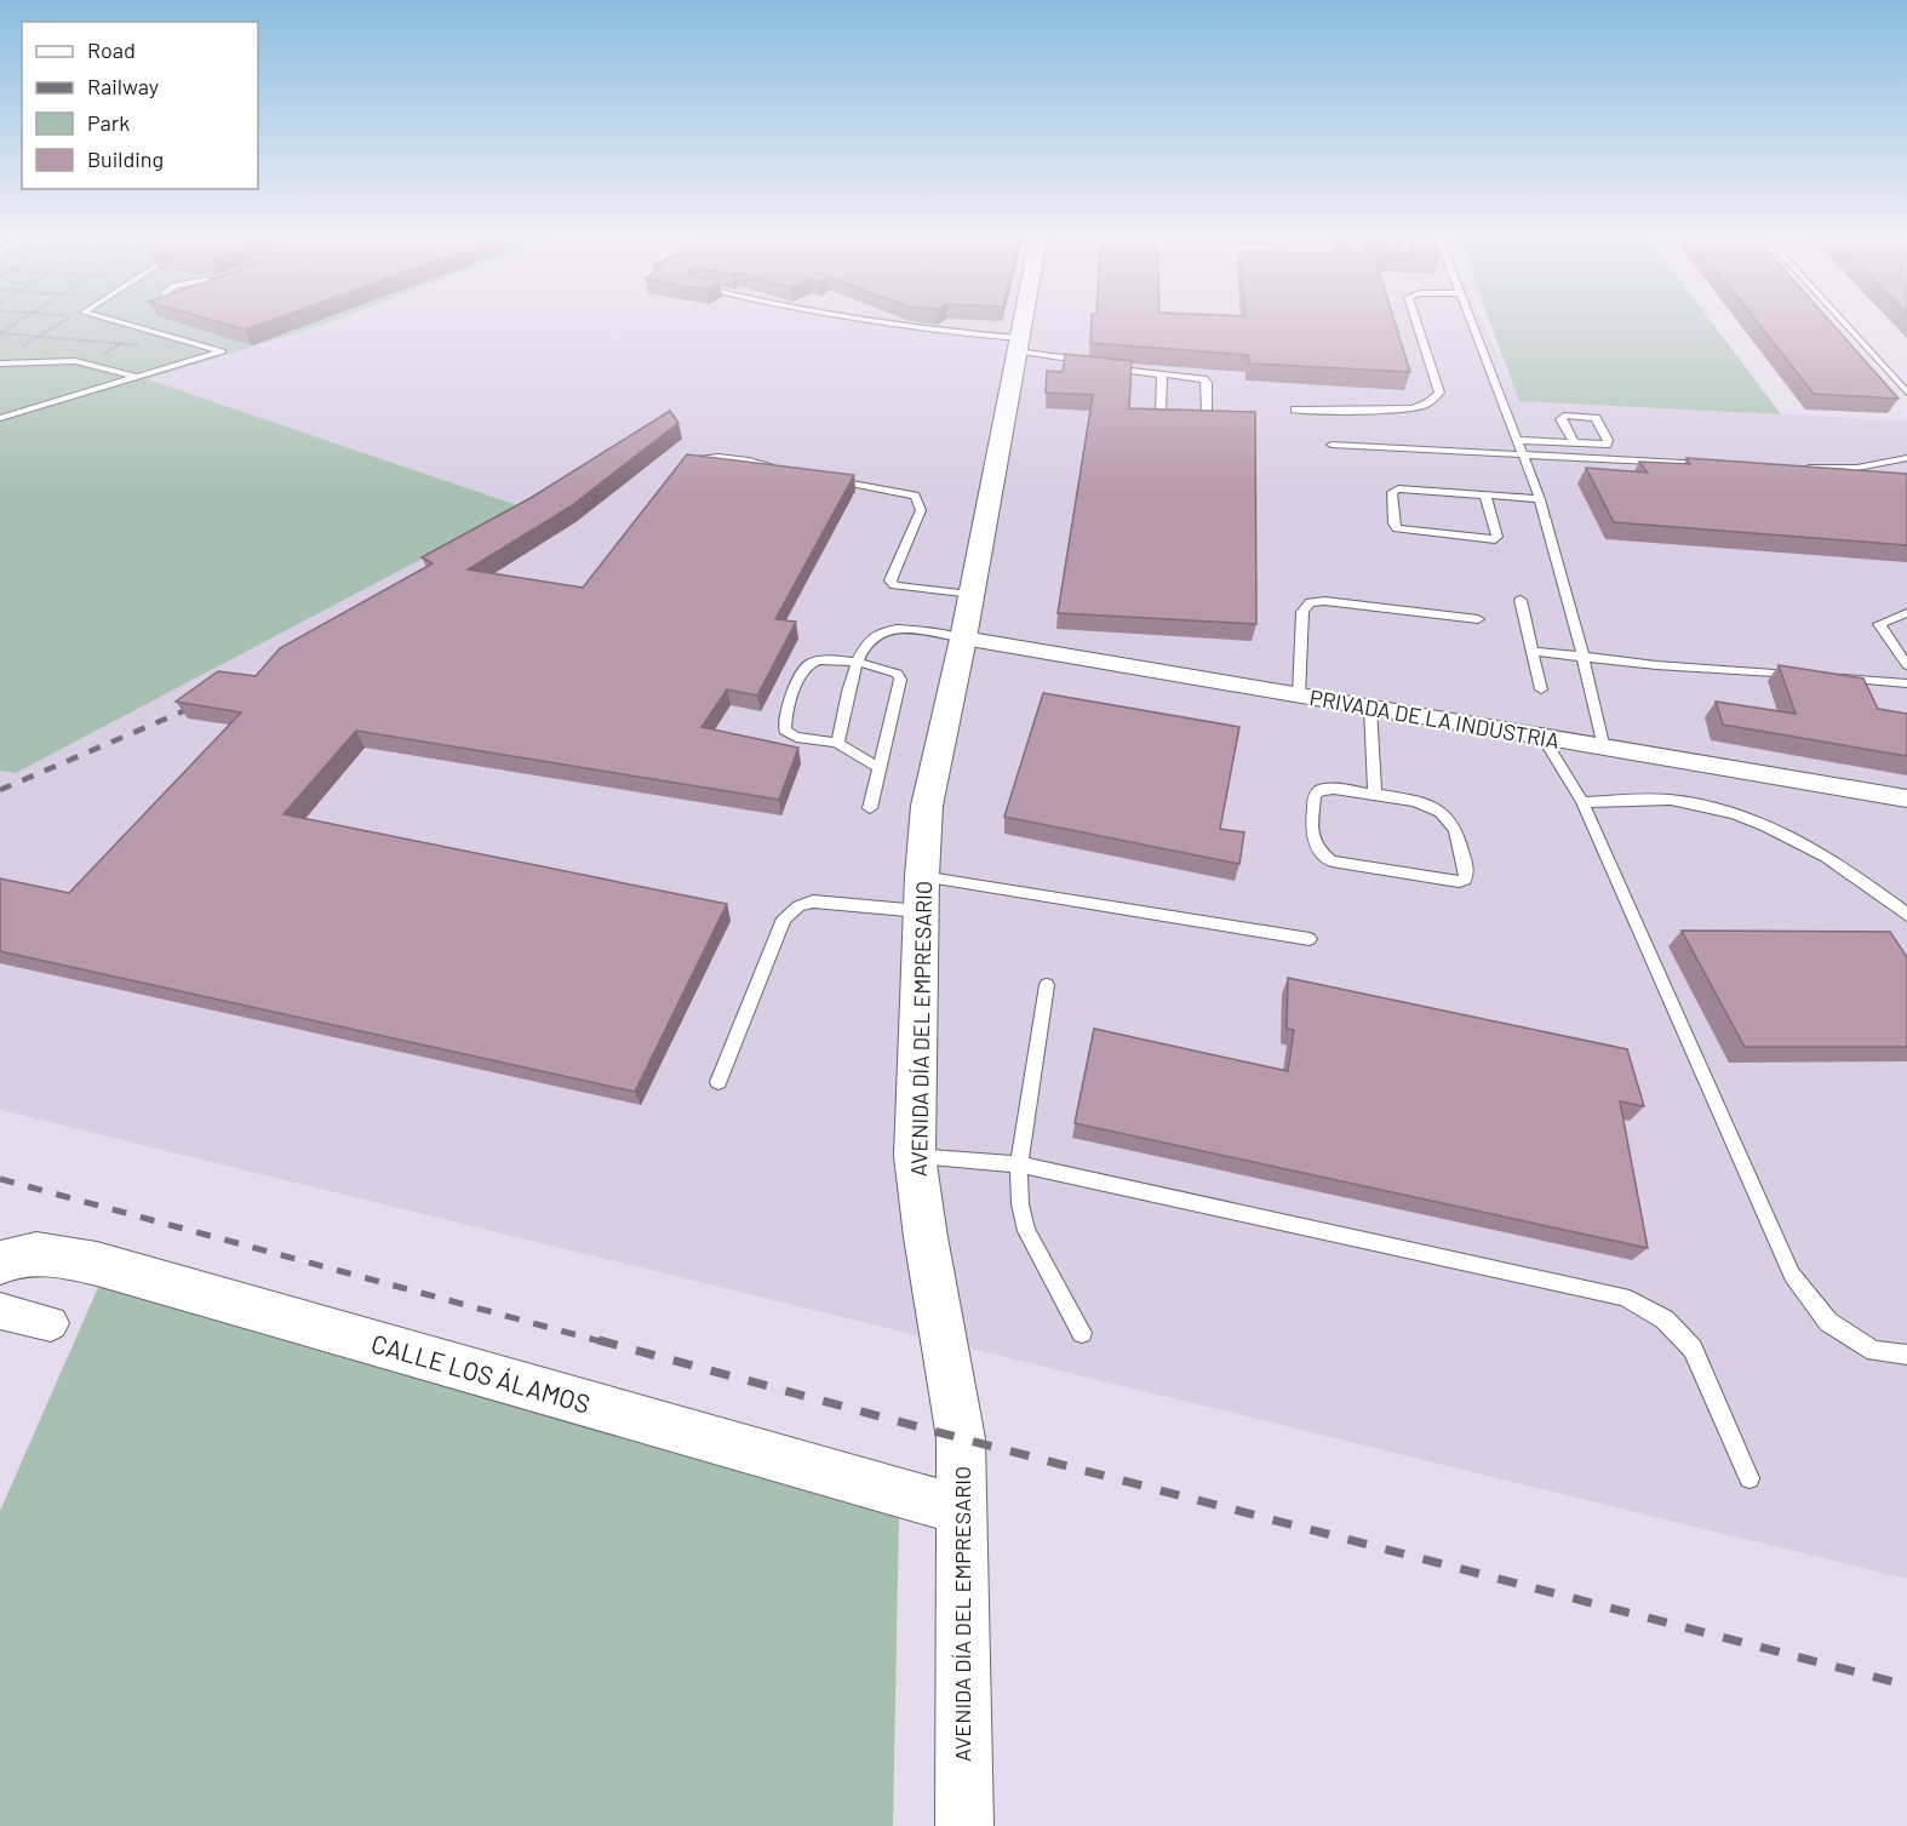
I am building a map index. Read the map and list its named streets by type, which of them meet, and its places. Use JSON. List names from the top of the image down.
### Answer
{
  "streets": {
    "street": ["PRIVADA DE LA INDUSTRIA", "AVENIDA DÍA DEL EMPRESARIO", "CALLE LOS ÁLAMOS"]
  },
  "crossings": [
    ["PRIVADA DE LA INDUSTRIA", "AVENIDA DÍA DEL EMPRESARIO"],
    ["AVENIDA DÍA DEL EMPRESARIO", "CALLE LOS ÁLAMOS"]
  ],
  "legend": [
    "Road",
    "Railway",
    "Park",
    "Building"
  ]
}
